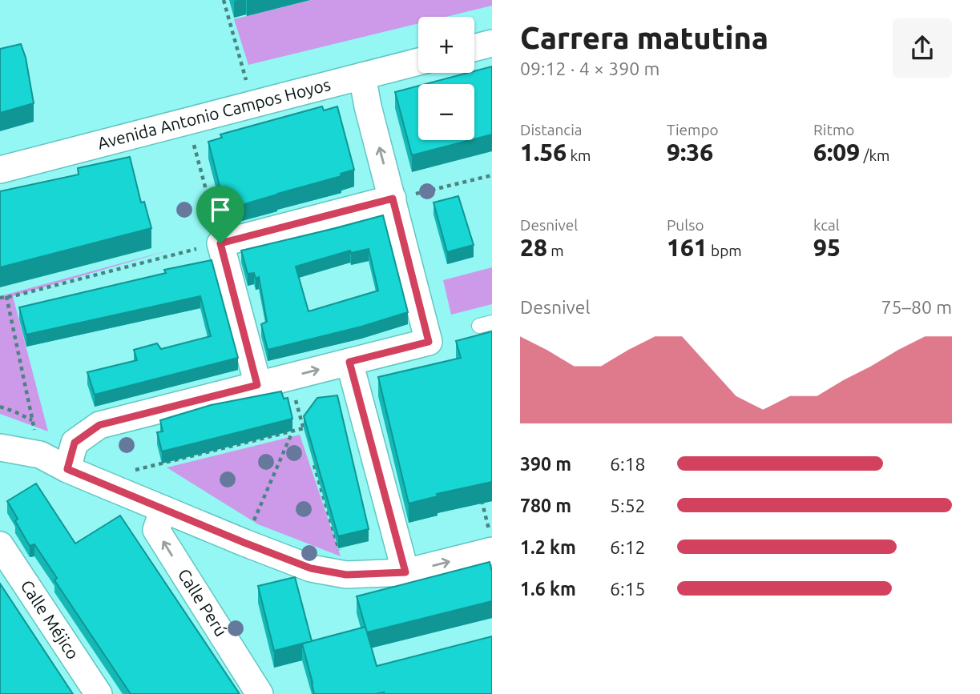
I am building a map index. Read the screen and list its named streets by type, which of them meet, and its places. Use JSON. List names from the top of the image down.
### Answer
{
  "streets": {
    "street": ["Avenida Antonio Campos Hoyos", "Calle Perú", "Calle Méjico"]
  },
  "page": {
    "heading": ["Carrera matutina", "09:12 · 4 × 390 m"],
    "map_buttons": ["+", "−"],
    "stats": [
      ["Distancia", "1.56 km"],
      ["Tiempo", "9:36"],
      ["Ritmo", "6:09 /km"],
      ["Desnivel", "28 m"],
      ["Pulso", "161 bpm"],
      ["kcal", "95"]
    ],
    "chart": ["Desnivel", "75–80 m"],
    "list": [
      {
        "name": "390 m",
        "note": "6:18"
      },
      {
        "name": "780 m",
        "note": "5:52"
      },
      {
        "name": "1.2 km",
        "note": "6:12"
      },
      {
        "name": "1.6 km",
        "note": "6:15"
      }
    ]
  }
}
